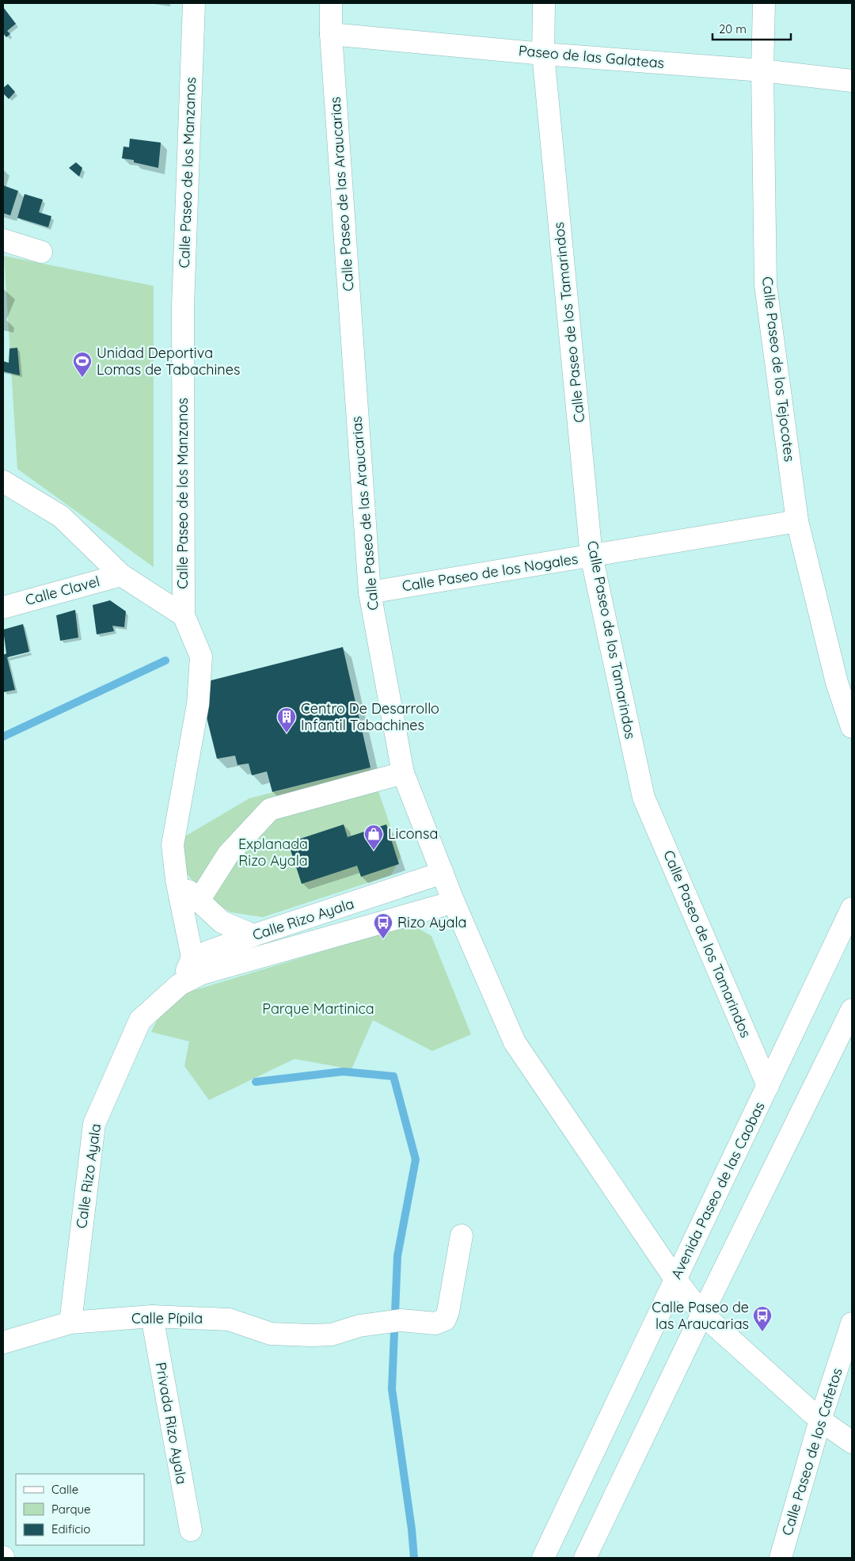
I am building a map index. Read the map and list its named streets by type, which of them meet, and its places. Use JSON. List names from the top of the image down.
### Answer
{
  "streets": {
    "street": [
      "Paseo de las Galateas",
      "Calle Paseo de los Manzanos",
      "Calle Paseo de las Araucarias",
      "Calle Paseo de los Tamarindos",
      "Calle Paseo de los Tejocotes",
      "Calle Paseo de los Nogales",
      "Calle Clavel",
      "Calle Rizo Ayala",
      "Avenida Paseo de las Caobas",
      "Calle Pípila",
      "Privada Rizo Ayala",
      "Calle Paseo de los Cafetos"
    ]
  },
  "crossings": [
    ["Paseo de las Galateas", "Calle Paseo de las Araucarias"],
    ["Paseo de las Galateas", "Calle Paseo de los Tamarindos"],
    ["Paseo de las Galateas", "Calle Paseo de los Tejocotes"],
    ["Calle Paseo de los Manzanos", "Calle Rizo Ayala"],
    ["Calle Paseo de las Araucarias", "Calle Paseo de los Nogales"],
    ["Calle Paseo de las Araucarias", "Calle Rizo Ayala"],
    ["Calle Paseo de las Araucarias", "Avenida Paseo de las Caobas"],
    ["Calle Paseo de las Araucarias", "Calle Paseo de los Cafetos"],
    ["Calle Paseo de los Tamarindos", "Calle Paseo de los Nogales"],
    ["Calle Paseo de los Tamarindos", "Avenida Paseo de las Caobas"],
    ["Calle Paseo de los Tejocotes", "Calle Paseo de los Nogales"],
    ["Calle Rizo Ayala", "Calle Pípila"],
    ["Calle Pípila", "Privada Rizo Ayala"]
  ],
  "parks": ["Explanada Rizo Ayala", "Parque Martinica"],
  "places": {
    "sports": ["Unidad Deportiva Lomas de Tabachines"],
    "building": ["Centro De Desarrollo Infantil Tabachines"],
    "shop": ["Liconsa"],
    "bus stop": ["Rizo Ayala", "Calle Paseo de las Araucarias"]
  },
  "legend": ["Calle", "Parque", "Edificio"],
  "scale_bar": "20 m"
}
